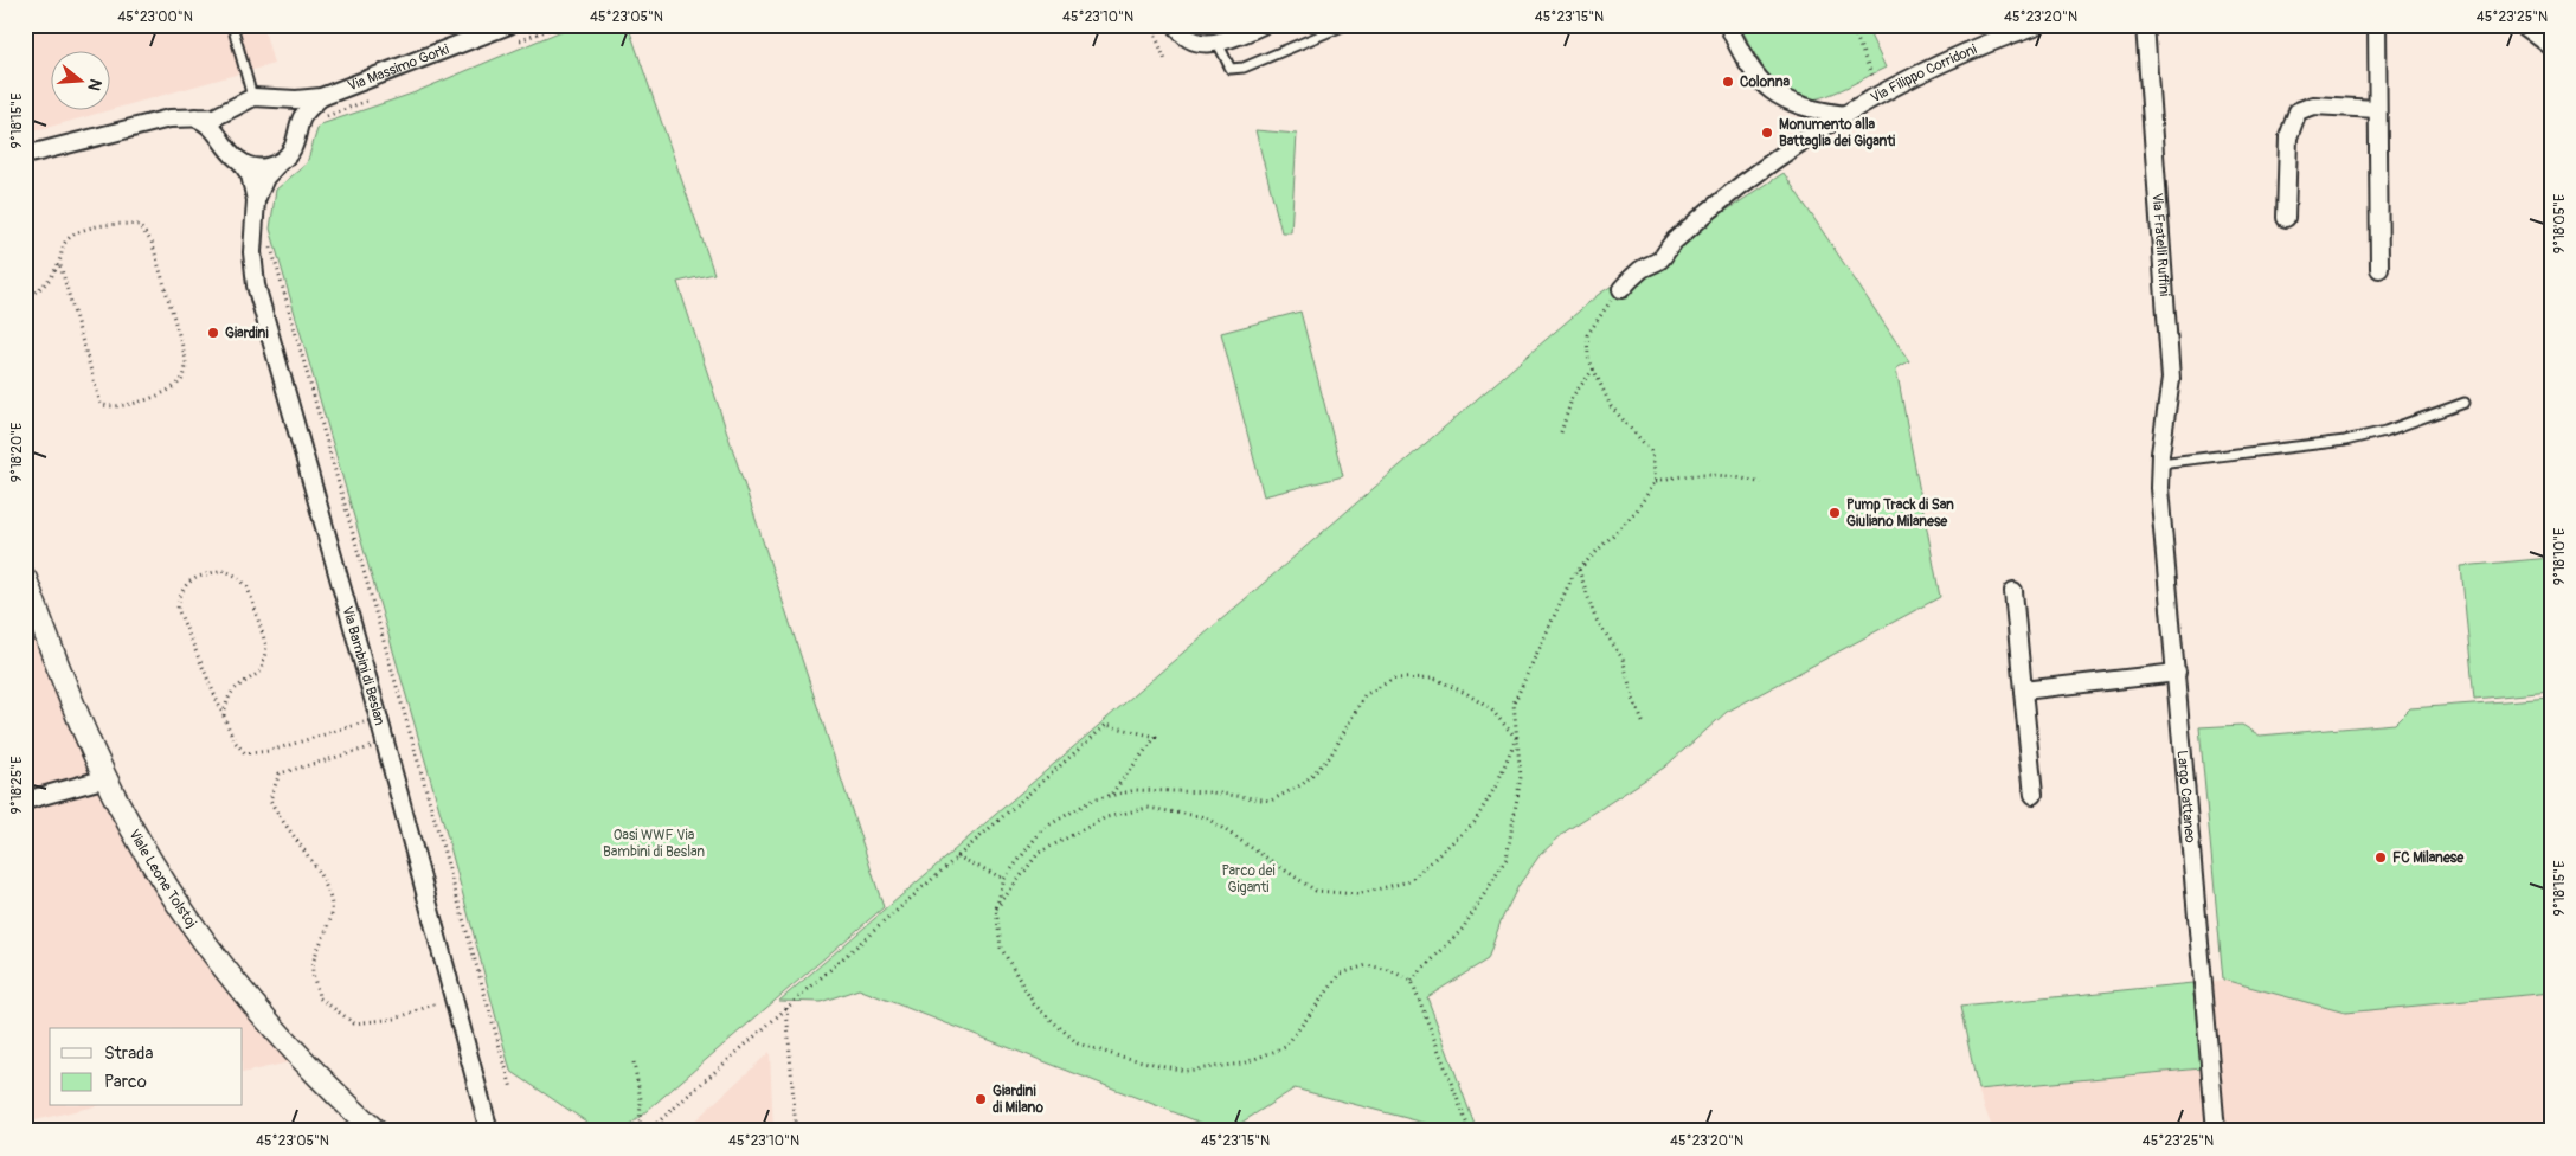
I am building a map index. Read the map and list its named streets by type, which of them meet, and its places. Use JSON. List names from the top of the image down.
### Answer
{
  "streets": {
    "street": [
      "Via Massimo Gorki",
      "Via Filippo Corridoni",
      "Via Fratelli Ruffini",
      "Via Bambini di Beslan",
      "Largo Cattaneo",
      "Viale Leone Tolstoj"
    ]
  },
  "crossings": [
    ["Via Massimo Gorki", "Via Bambini di Beslan"],
    ["Via Fratelli Ruffini", "Largo Cattaneo"]
  ],
  "parks": ["Oasi WWF Via Bambini di Beslan", "Parco dei Giganti"],
  "places": [
    "Colonna",
    "Monumento alla Battaglia dei Giganti",
    "Giardini",
    "Pump Track di San Giuliano Milanese",
    "FC Milanese",
    "Giardini di Milano"
  ],
  "legend": ["Strada", "Parco"],
  "north": "right",
  "coordinates": [
    "45°23'00\"N",
    "45°23'05\"N",
    "45°23'10\"N",
    "45°23'15\"N",
    "45°23'20\"N",
    "45°23'25\"N",
    "9°18'15\"E",
    "9°18'05\"E",
    "9°18'20\"E",
    "9°18'10\"E",
    "9°18'25\"E"
  ]
}
